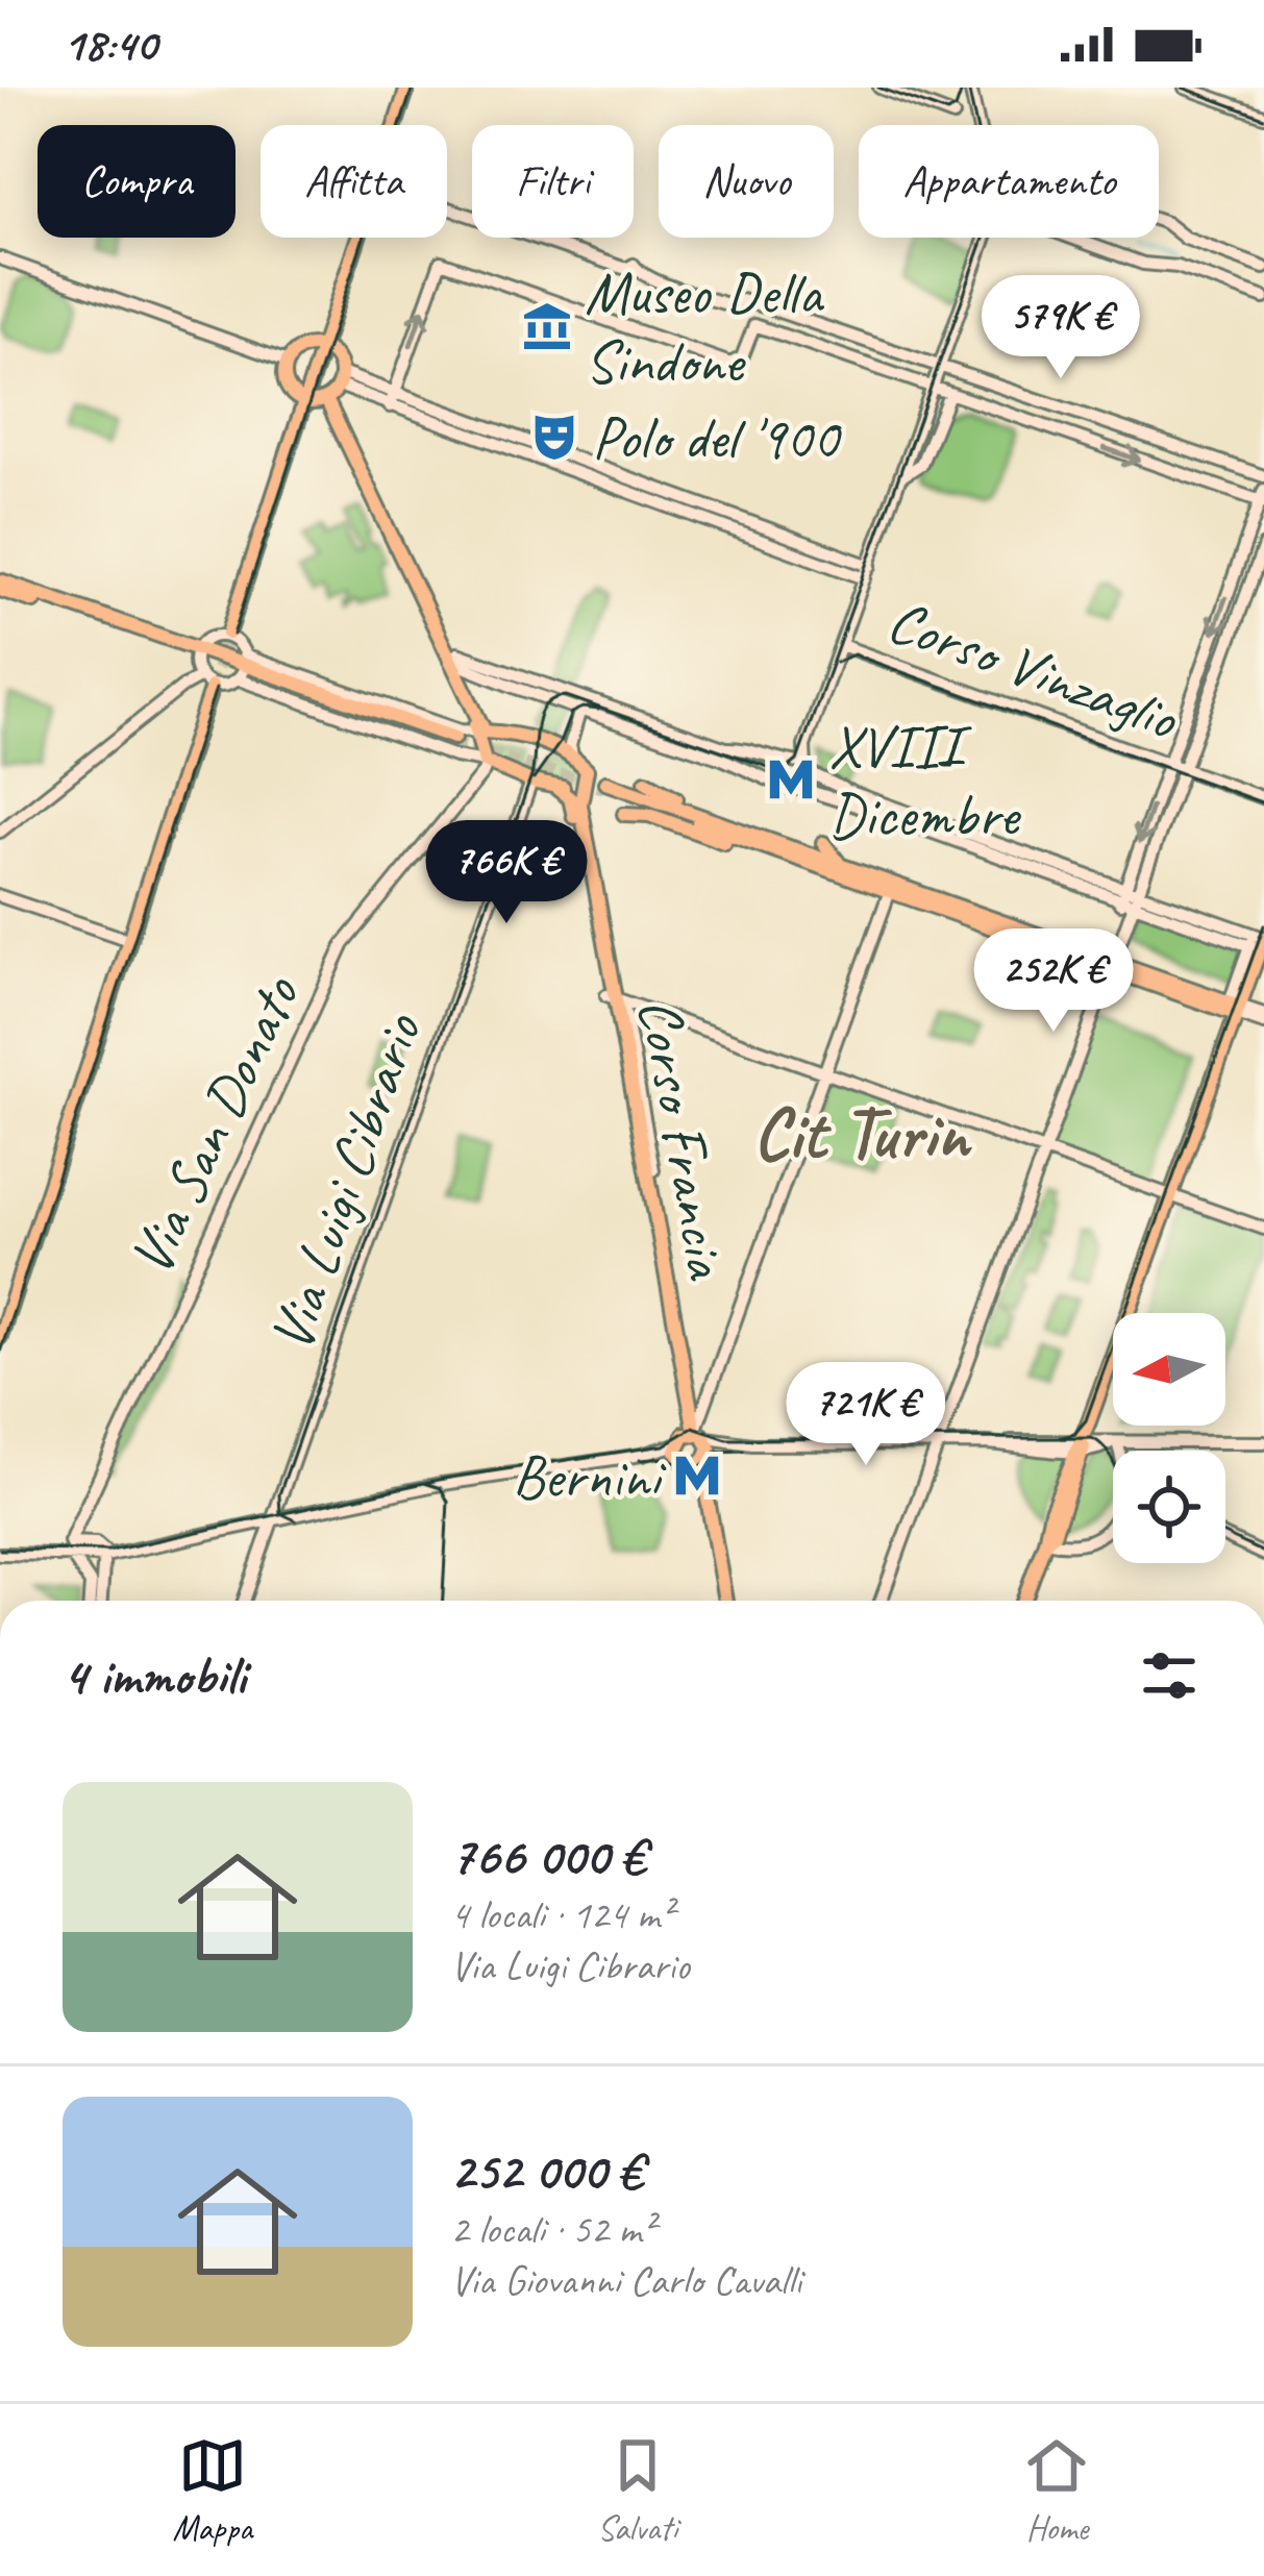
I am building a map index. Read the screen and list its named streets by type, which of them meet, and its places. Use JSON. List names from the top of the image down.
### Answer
{
  "streets": {
    "main road": ["Corso Francia"],
    "street": ["Corso Vinzaglio", "Via San Donato", "Via Luigi Cibrario"]
  },
  "districts": ["Cit Turin"],
  "places": {
    "museum": ["Museo Della Sindone"],
    "theatre": ["Polo del '900"],
    "metro station": ["XVIII Dicembre", "Bernini"]
  },
  "north": "left",
  "page": {
    "status": "18:40",
    "chip": [
      "Compra",
      "Affitta",
      "Filtri",
      "Nuovo",
      "Appartamento"
    ],
    "price": [
      "579K €",
      "766K €",
      "252K €",
      "721K €"
    ],
    "heading": "4 immobili",
    "list": [
      {
        "name": "766 000 €",
        "note": "4 locali · 124 m² · Via Luigi Cibrario"
      },
      {
        "name": "252 000 €",
        "note": "2 locali · 52 m² · Via Giovanni Carlo Cavalli"
      }
    ],
    "tabs": ["Mappa", "Salvati", "Home"]
  }
}
